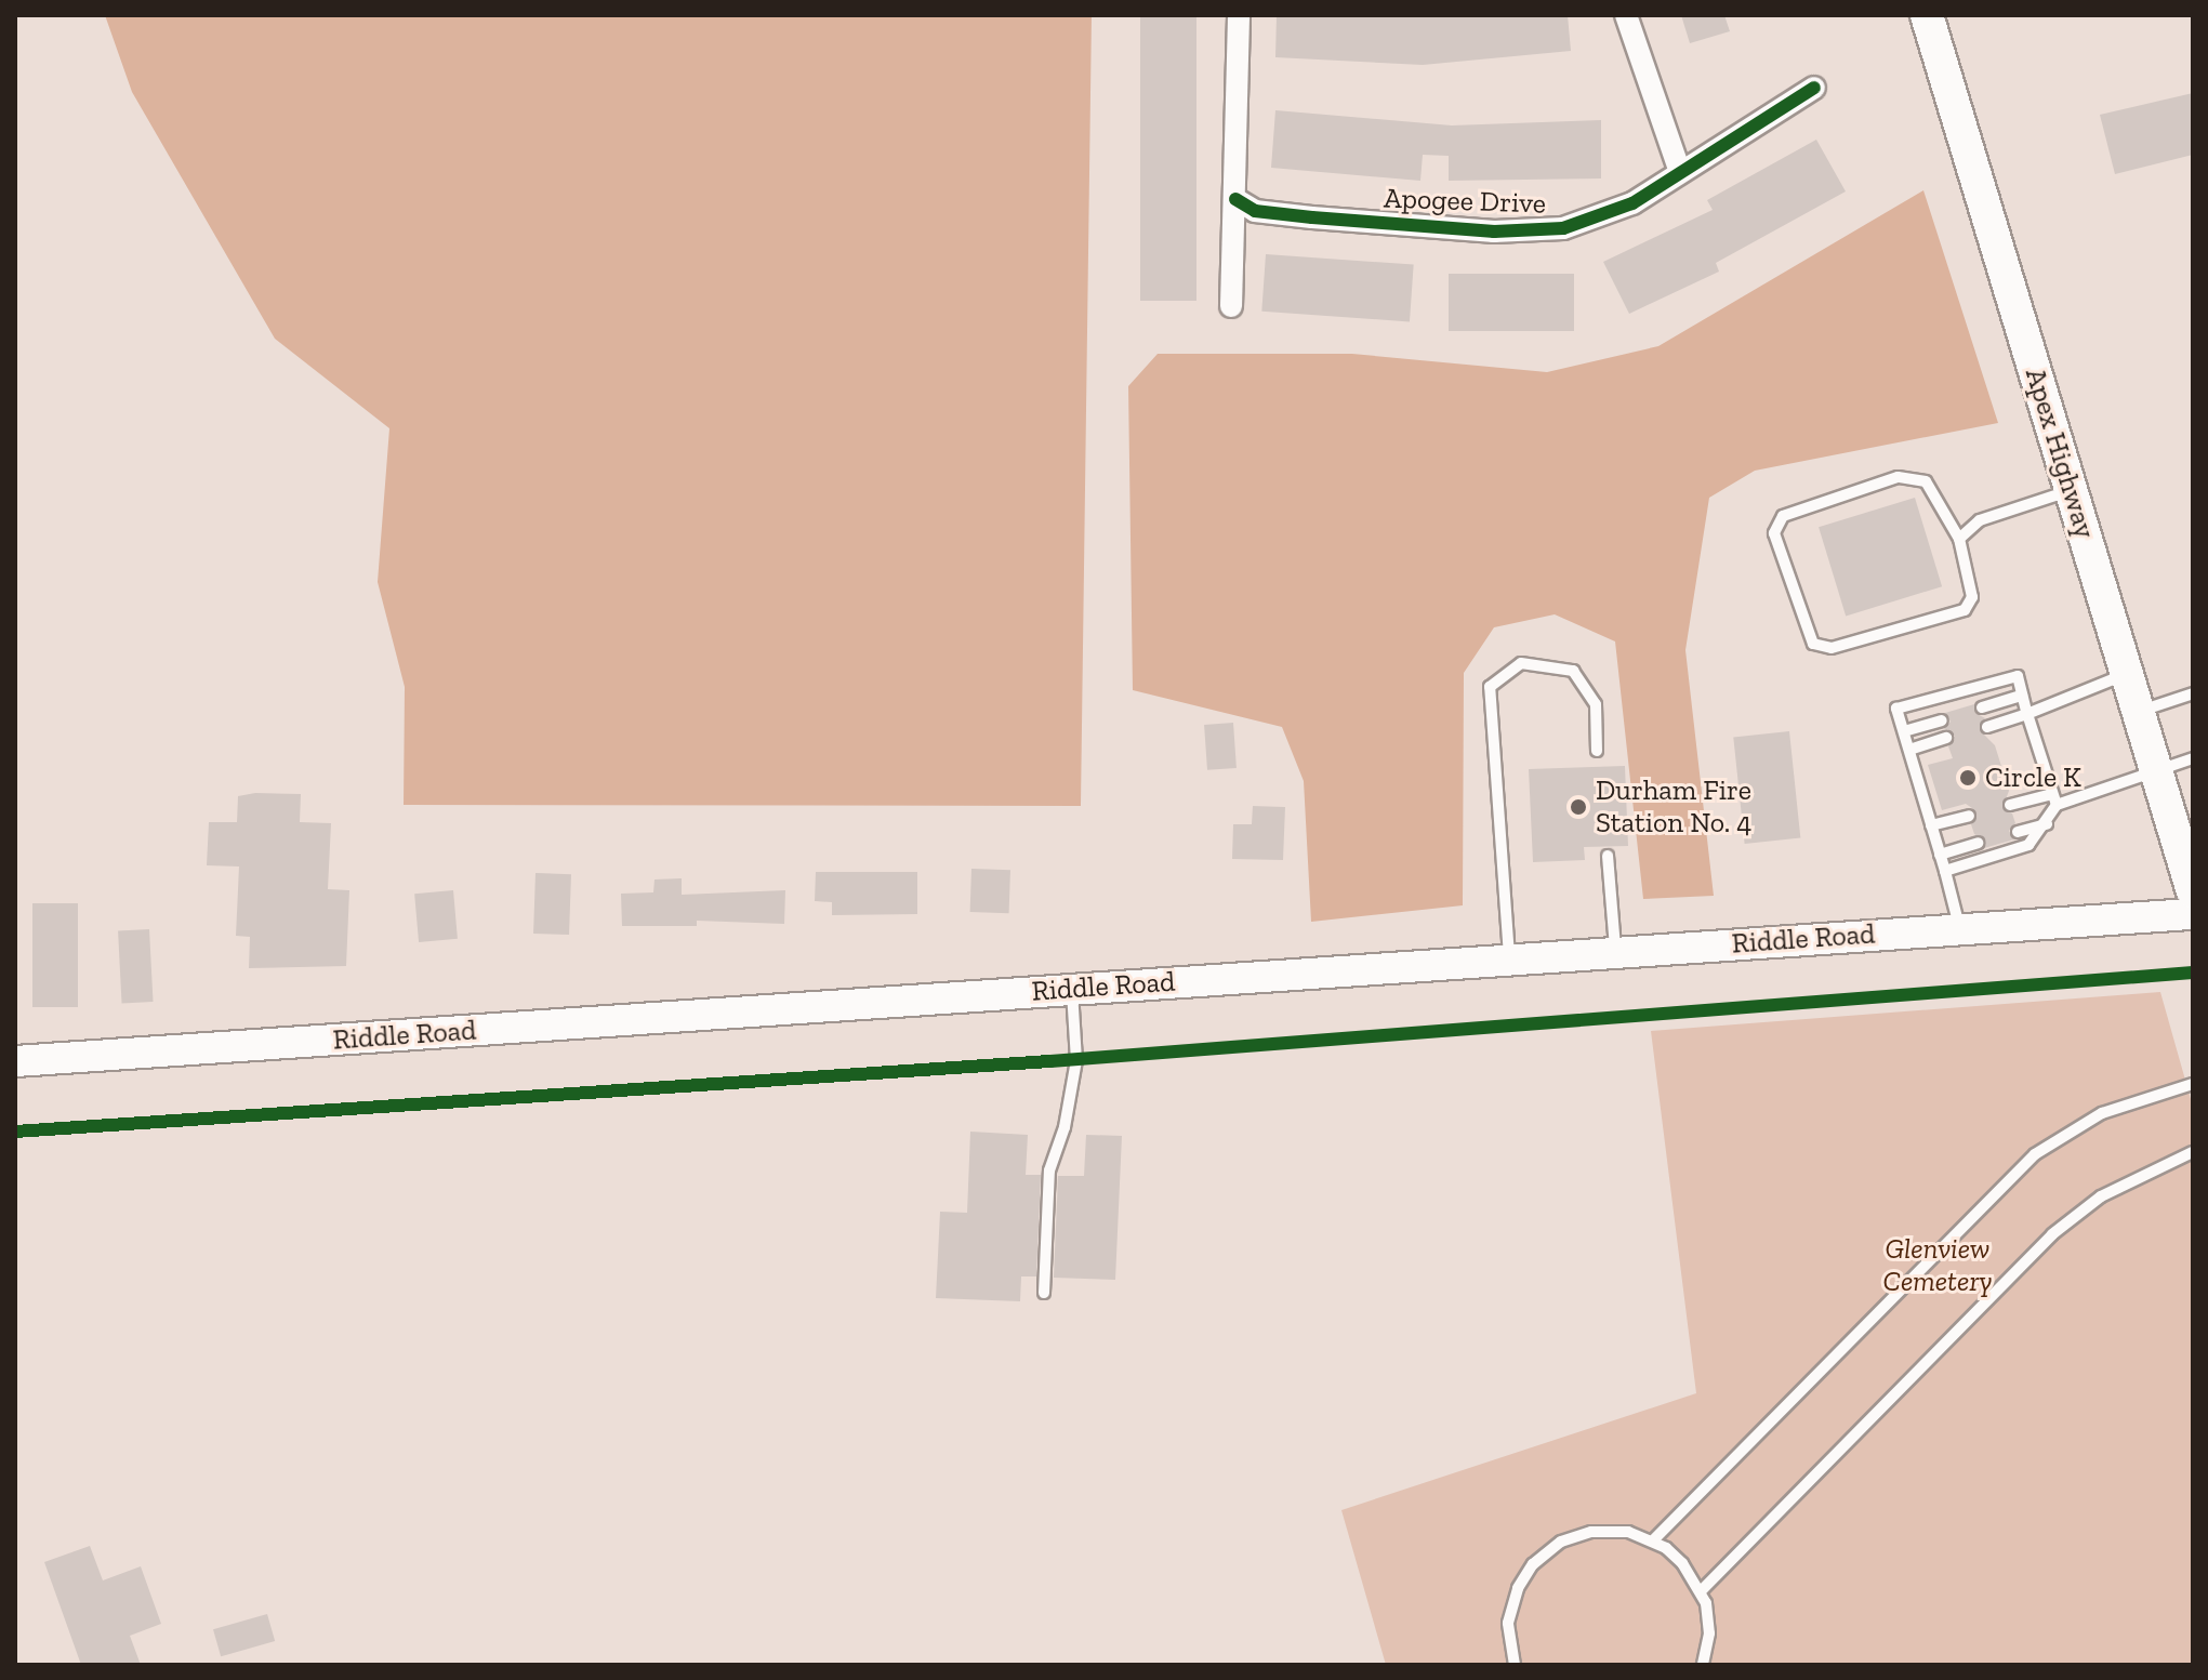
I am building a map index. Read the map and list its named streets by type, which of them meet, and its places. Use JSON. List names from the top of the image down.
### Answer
{
  "streets": {
    "main road": ["Apex Highway", "Riddle Road"],
    "street": ["Apogee Drive"]
  },
  "parks": ["Glenview Cemetery"],
  "places": ["Circle K", "Durham Fire Station No. 4"]
}
